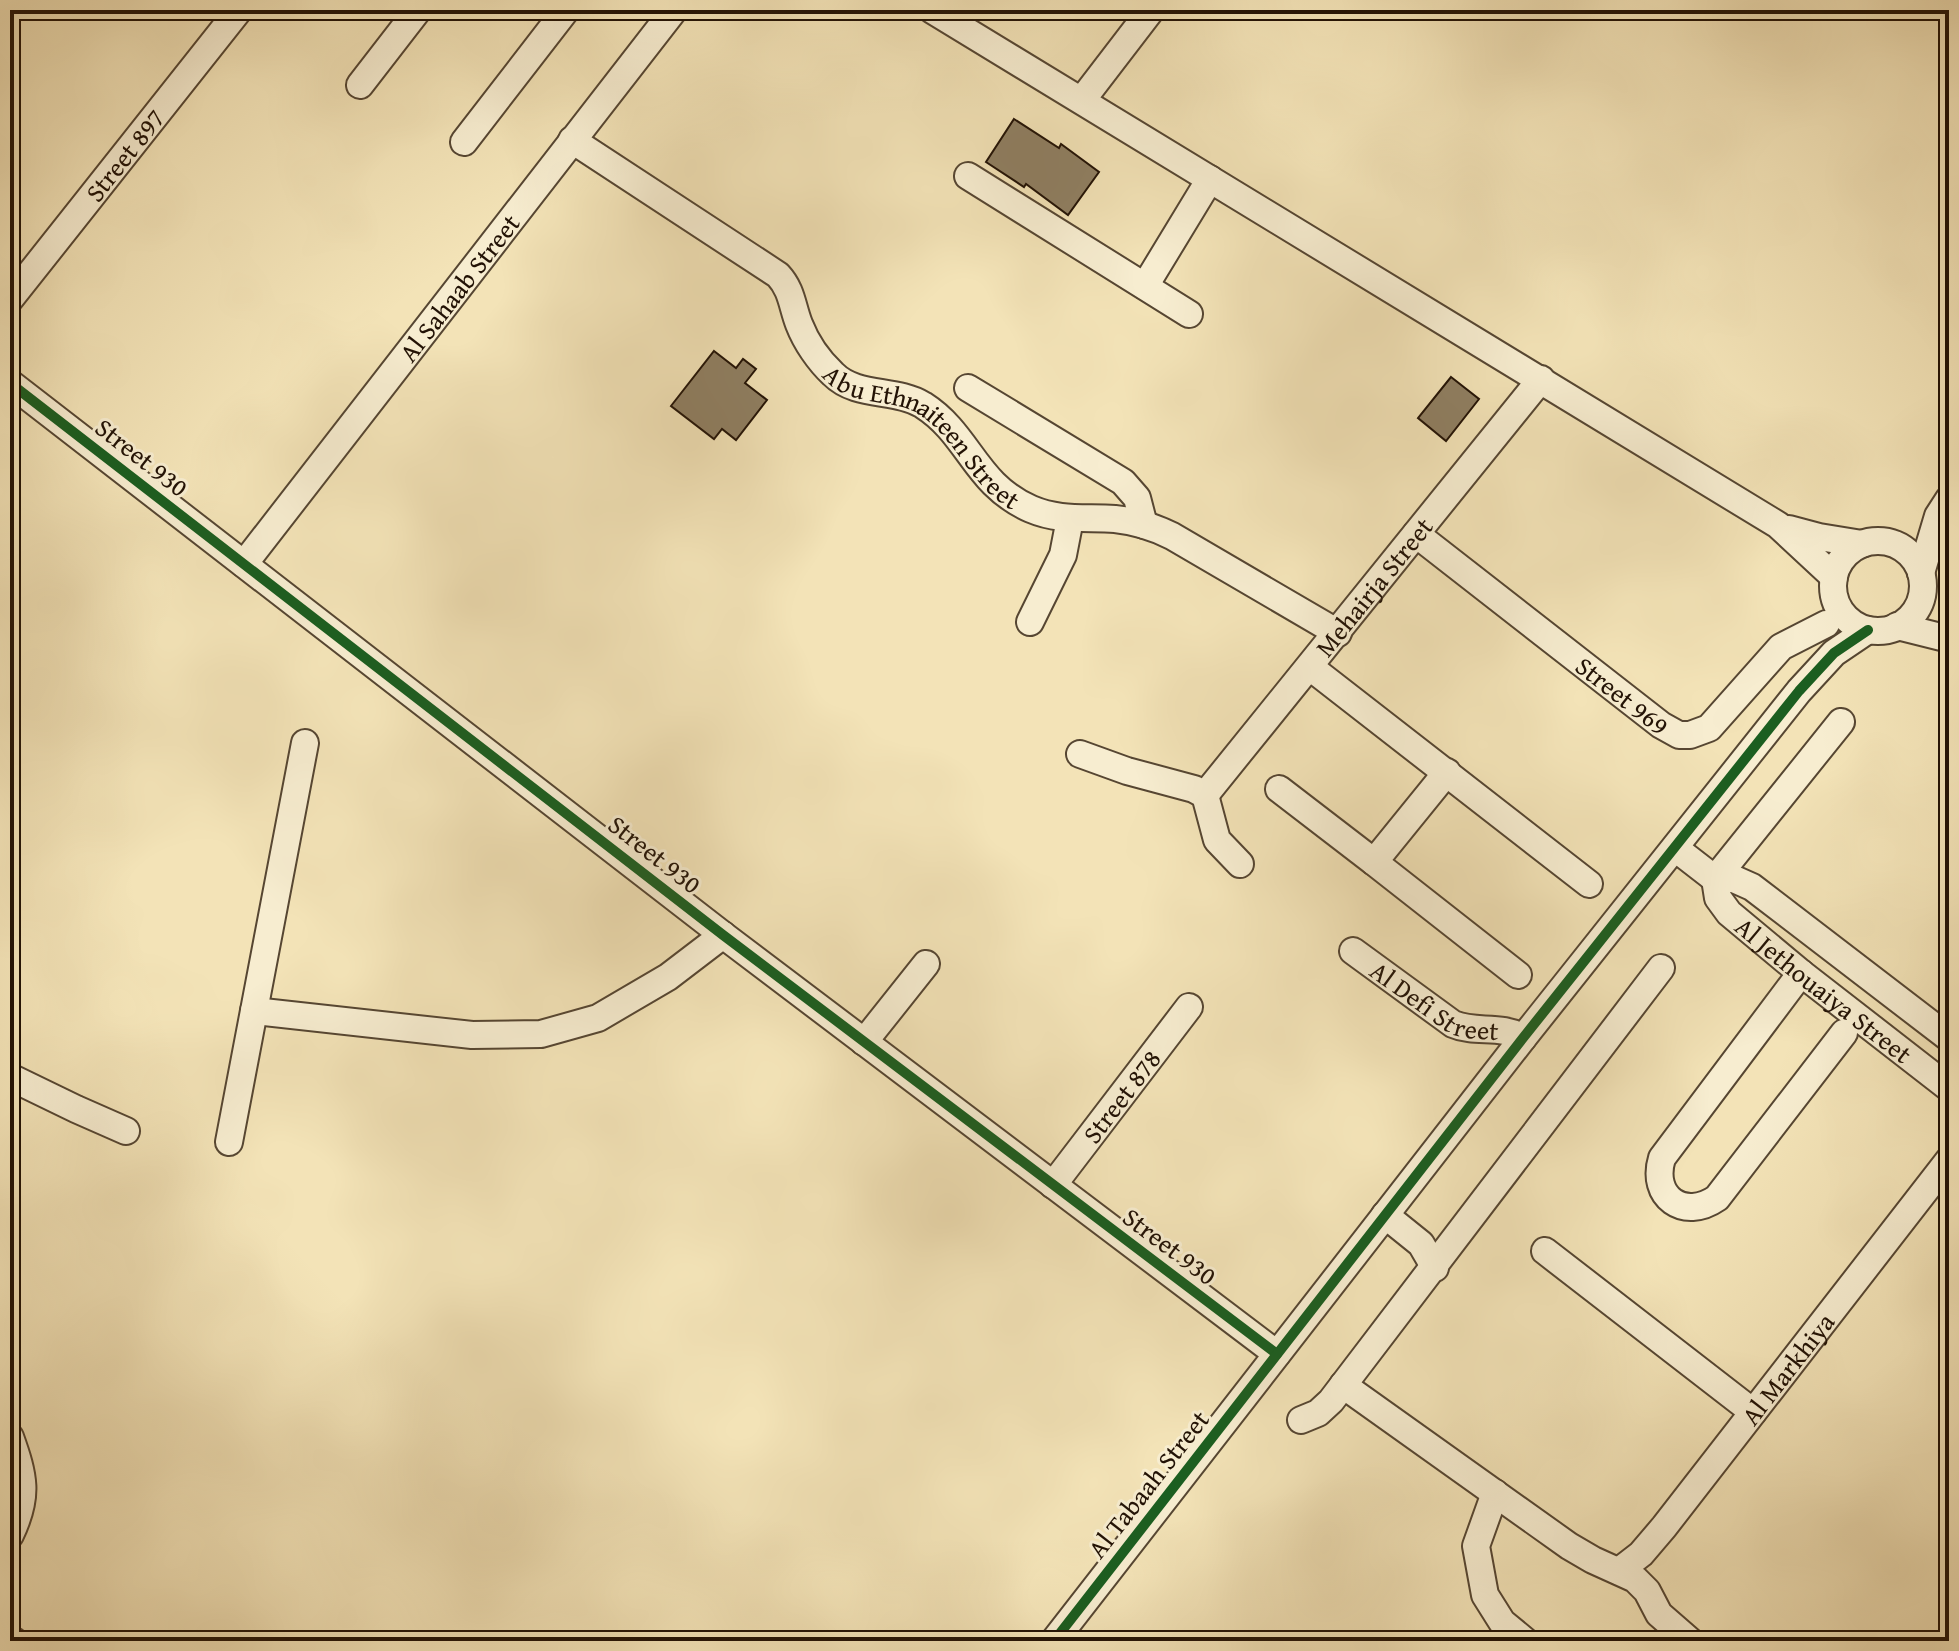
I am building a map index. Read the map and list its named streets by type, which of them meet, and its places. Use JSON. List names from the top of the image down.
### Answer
{
  "streets": {
    "street": [
      "Street 897",
      "Al Sahaab Street",
      "Abu Ethnaiteen Street",
      "Street 930",
      "Mehairja Street",
      "Street 969",
      "Al Jethouaiya Street",
      "Al Defi Street",
      "Street 878",
      "Al Markhiya",
      "Al Tabaah Street"
    ]
  },
  "crossings": [
    ["Al Sahaab Street", "Abu Ethnaiteen Street"],
    ["Al Sahaab Street", "Street 930"],
    ["Abu Ethnaiteen Street", "Mehairja Street"],
    ["Street 930", "Street 878"],
    ["Street 930", "Al Tabaah Street"],
    ["Mehairja Street", "Street 969"],
    ["Al Jethouaiya Street", "Al Tabaah Street"],
    ["Al Defi Street", "Al Tabaah Street"]
  ]
}
